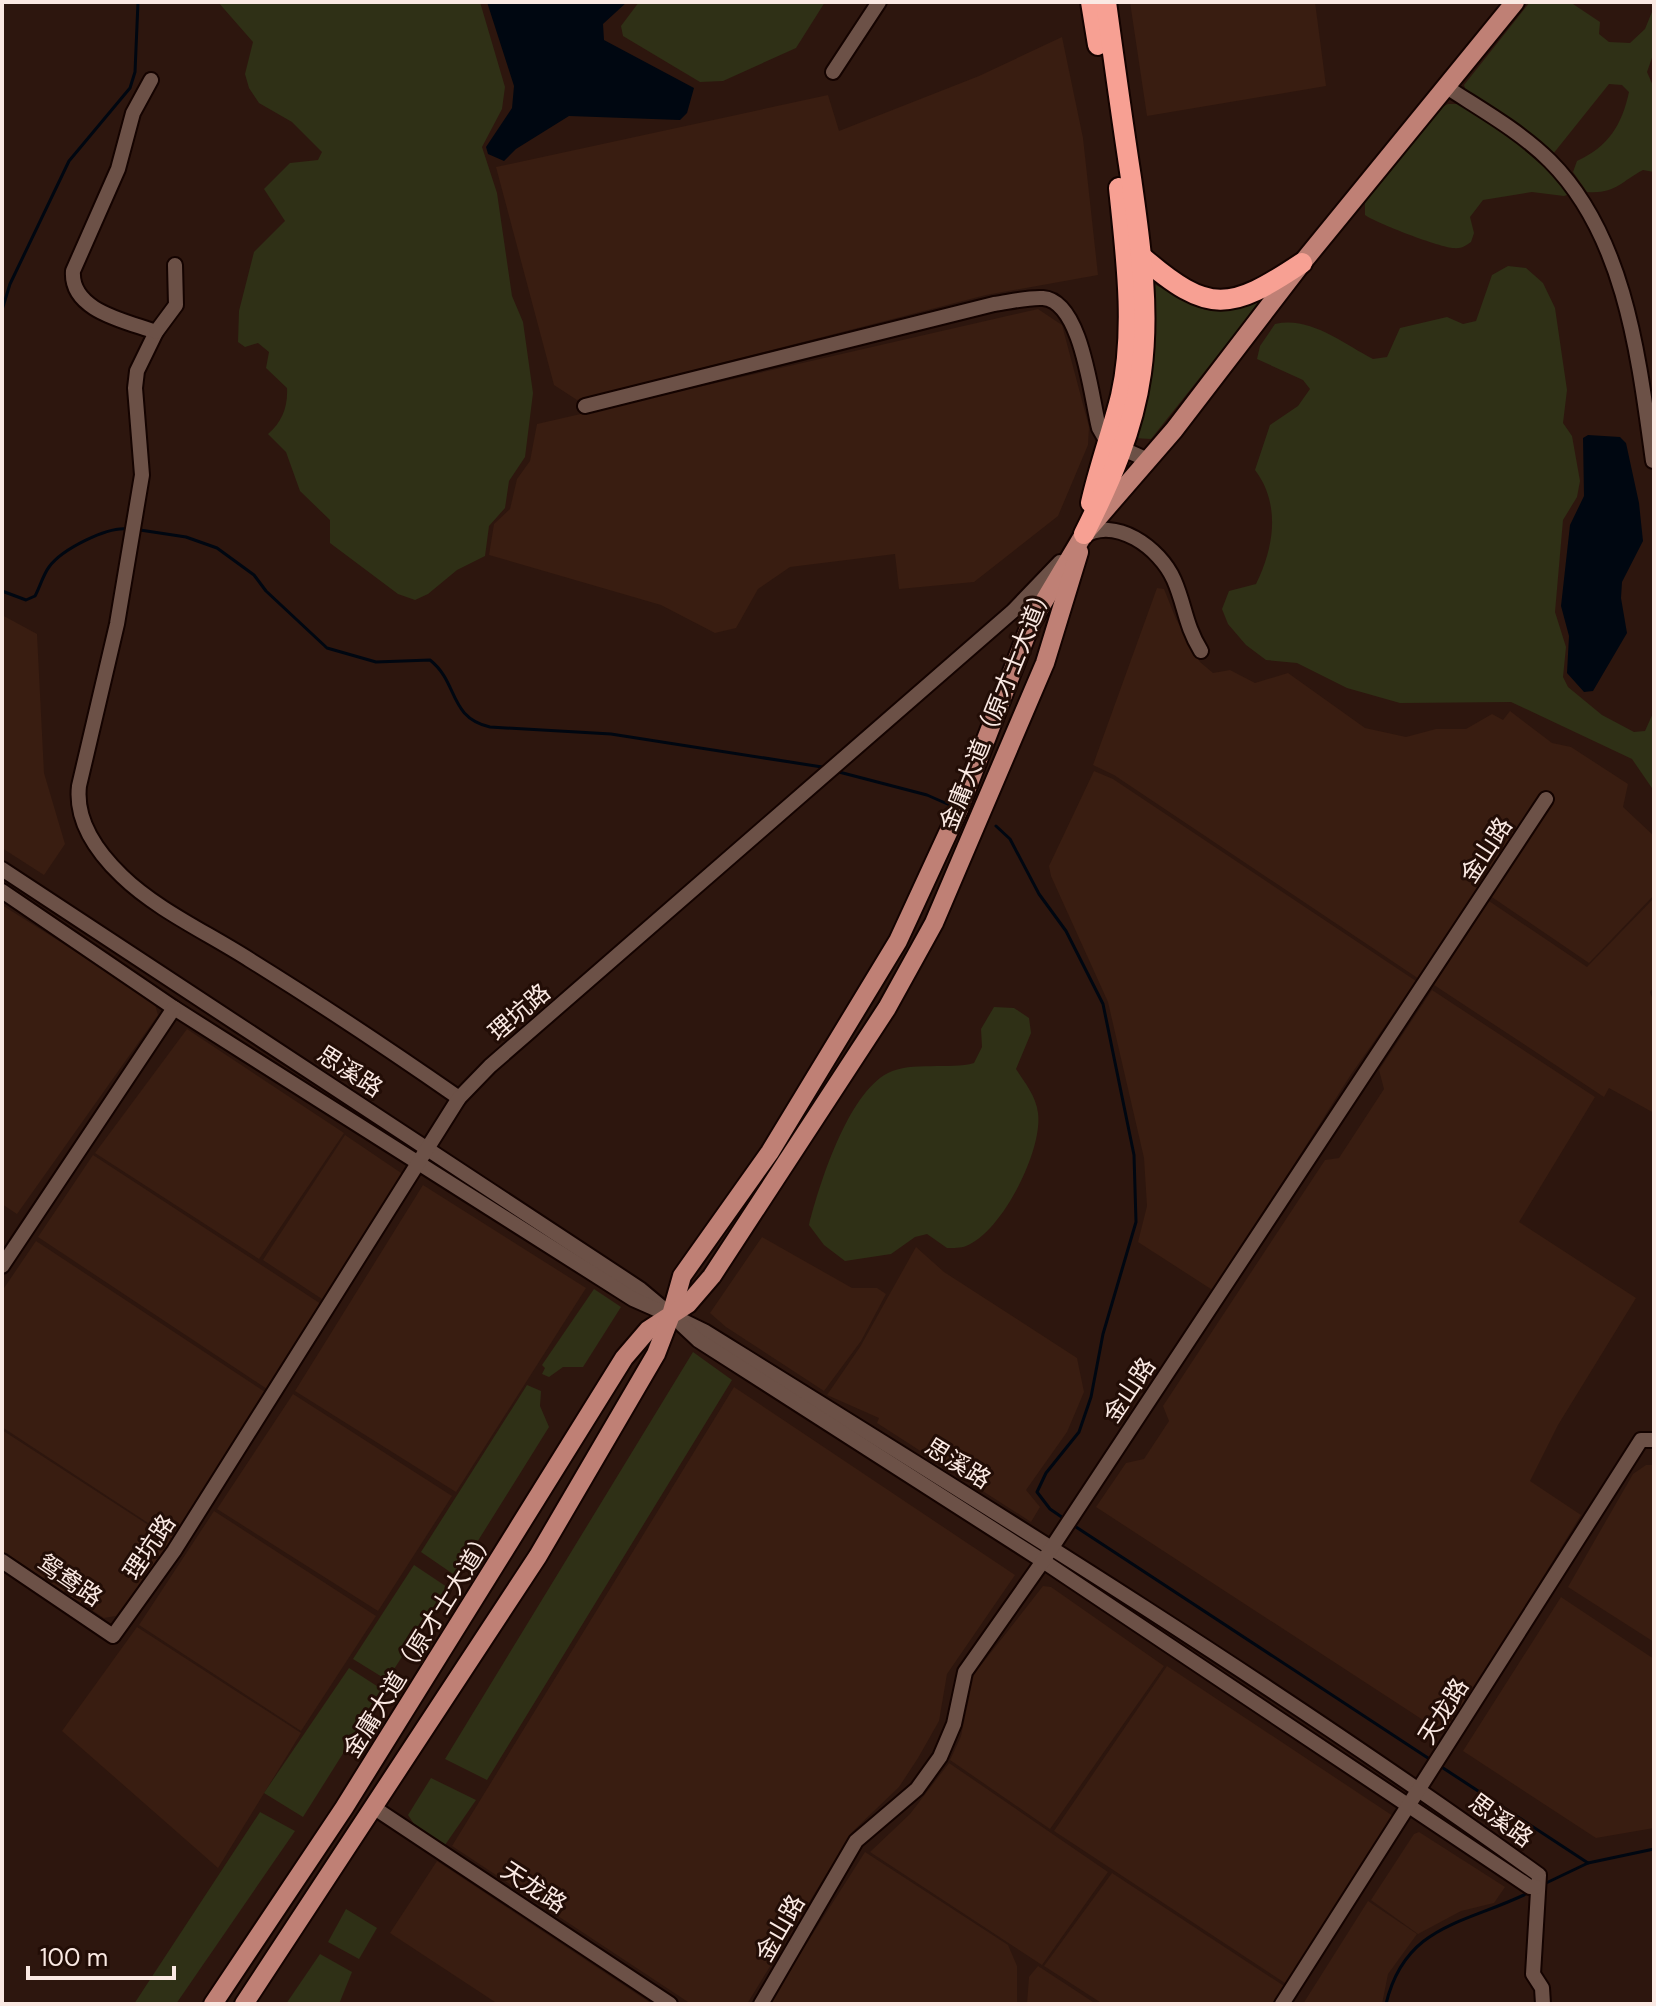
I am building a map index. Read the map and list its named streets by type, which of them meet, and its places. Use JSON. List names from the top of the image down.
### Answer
{
  "streets": {
    "main road": ["金庸大道（原才士大道）"],
    "street": [
      "金山路",
      "理坑路",
      "思溪路",
      "鸳鸯路",
      "天龙路"
    ]
  },
  "crossings": [
    ["金庸大道（原才士大道）", "理坑路"],
    ["金庸大道（原才士大道）", "思溪路"],
    ["金庸大道（原才士大道）", "天龙路"],
    ["金山路", "思溪路"],
    ["理坑路", "思溪路"],
    ["理坑路", "鸳鸯路"],
    ["思溪路", "天龙路"]
  ],
  "scale_bar": "100 m"
}
